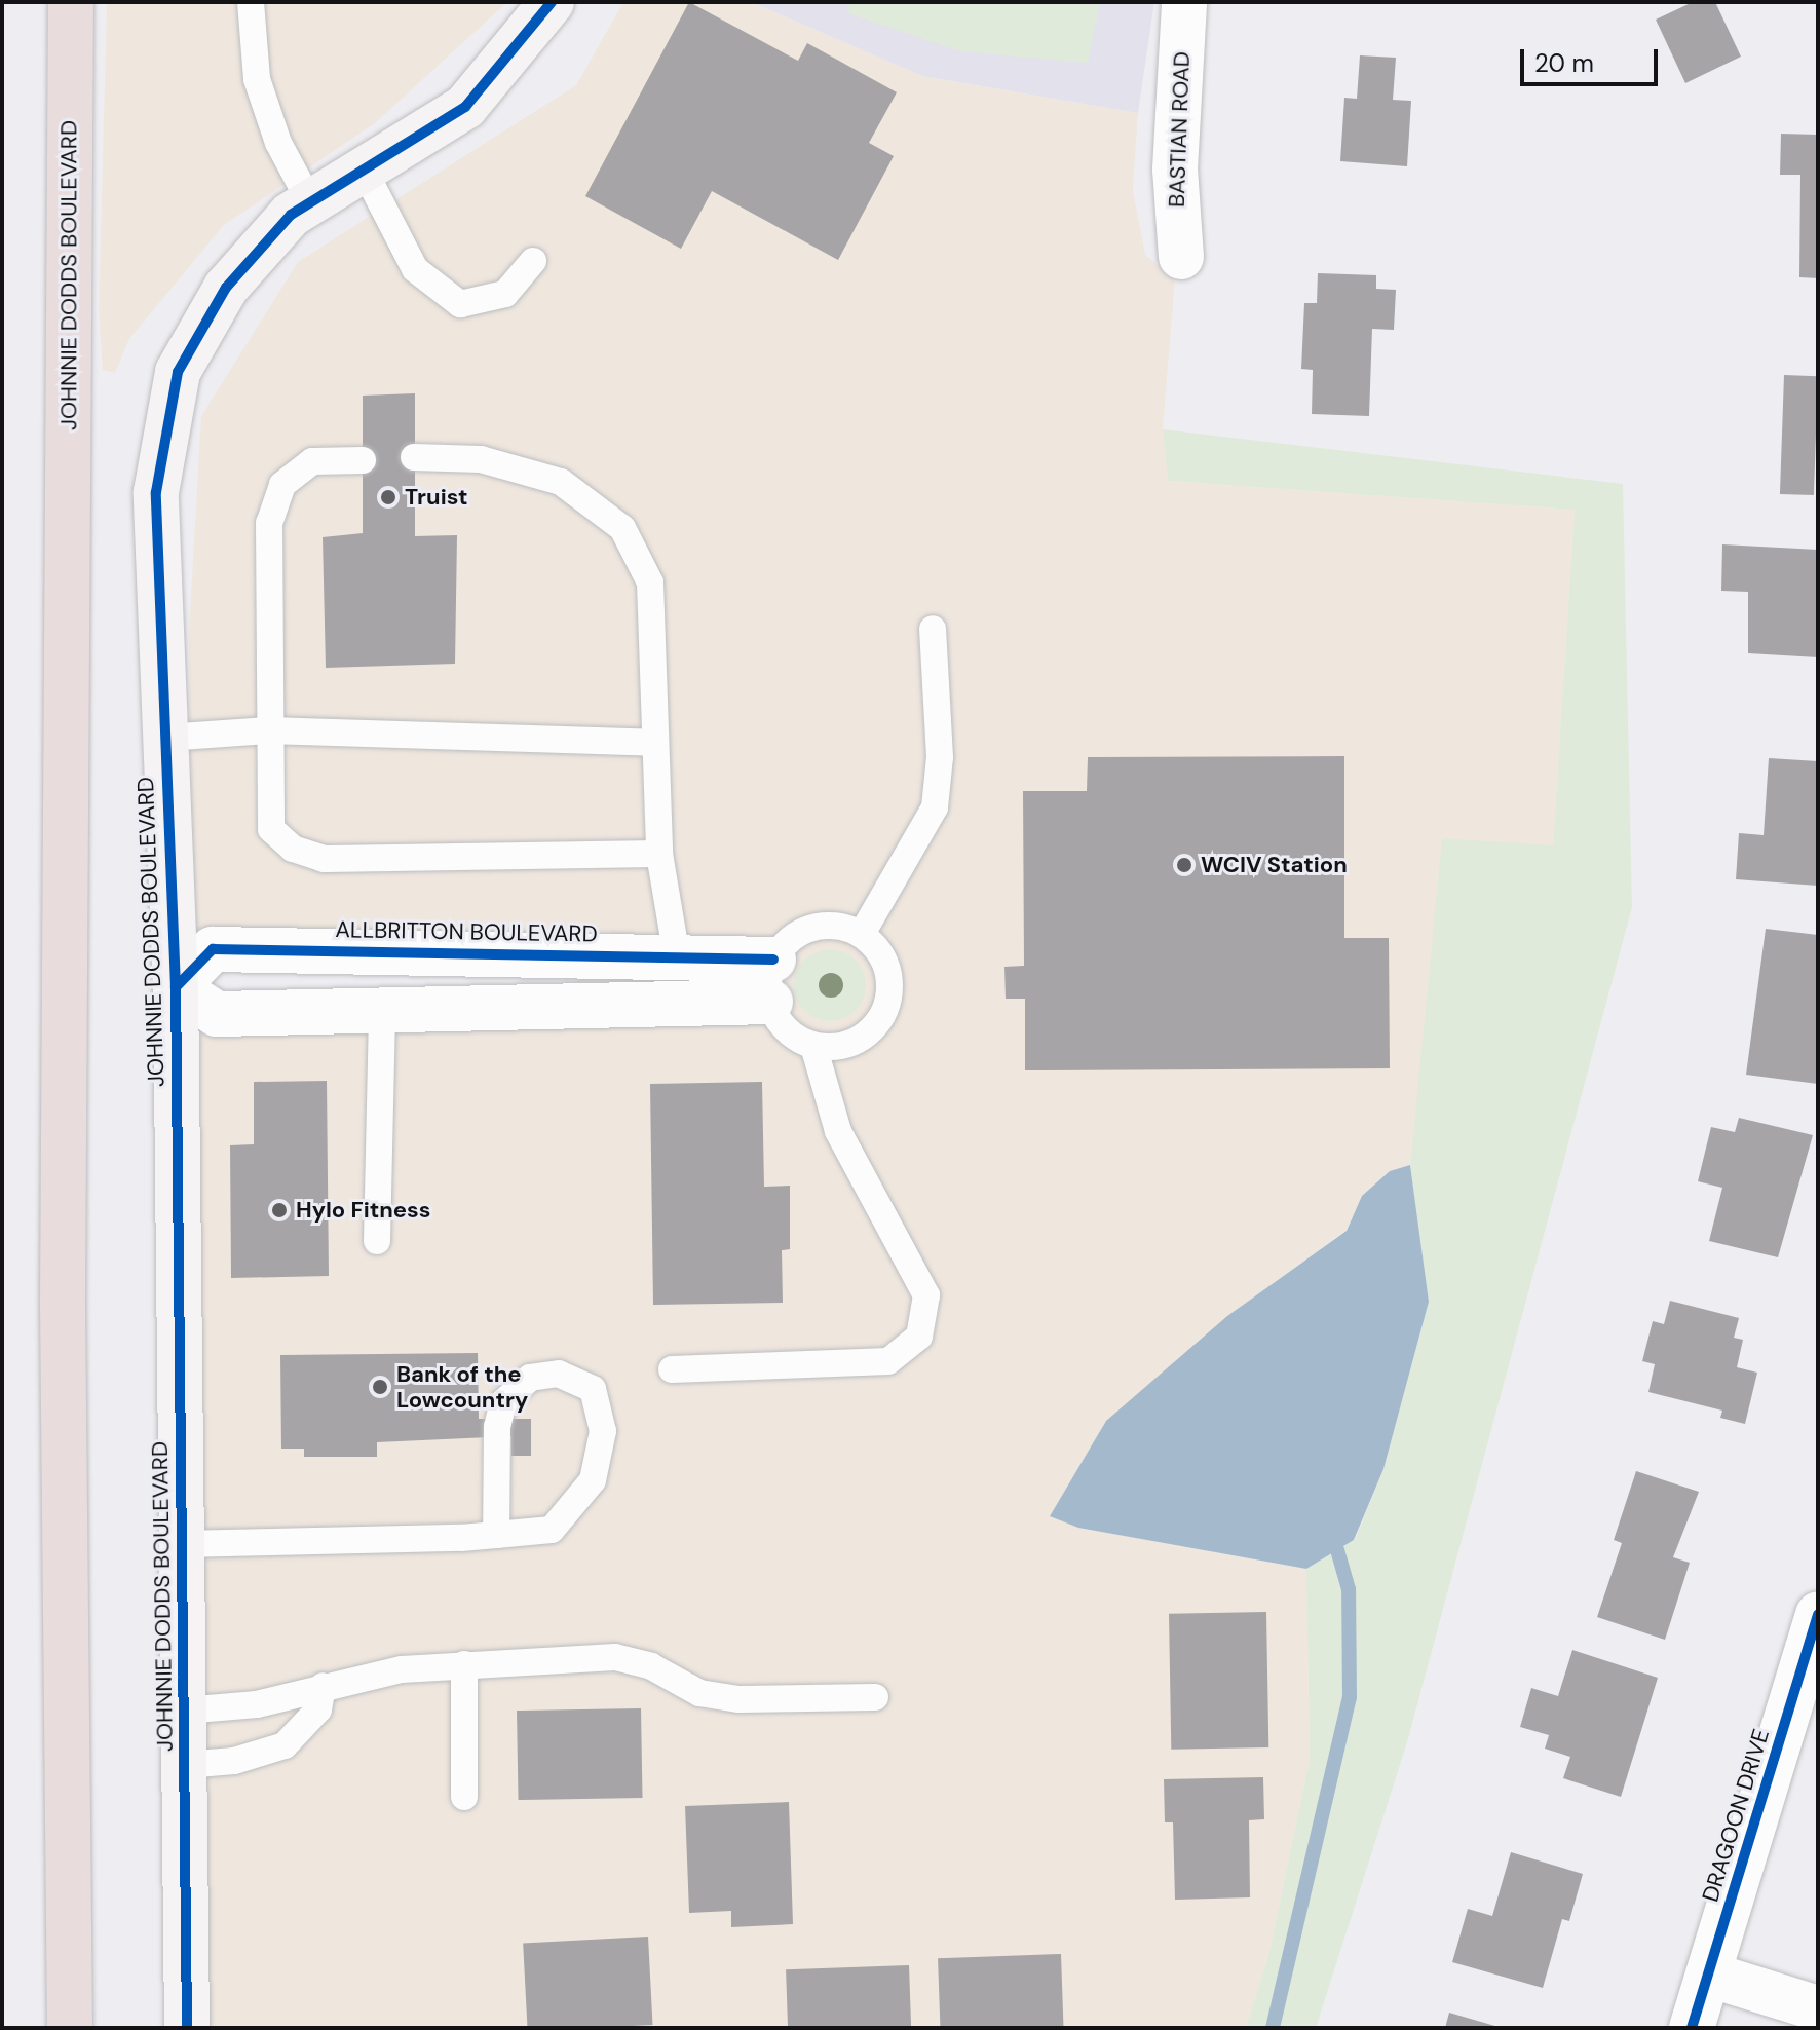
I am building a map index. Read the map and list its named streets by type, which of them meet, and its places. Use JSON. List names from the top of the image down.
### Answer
{
  "streets": {
    "highway": ["JOHNNIE DODDS BOULEVARD"],
    "street": ["BASTIAN ROAD", "ALLBRITTON BOULEVARD", "DRAGOON DRIVE"]
  },
  "crossings": [
    ["JOHNNIE DODDS BOULEVARD", "ALLBRITTON BOULEVARD"]
  ],
  "places": [
    "Truist",
    "WCIV Station",
    "Hylo Fitness",
    "Bank of the Lowcountry"
  ],
  "scale_bar": "20 m"
}
